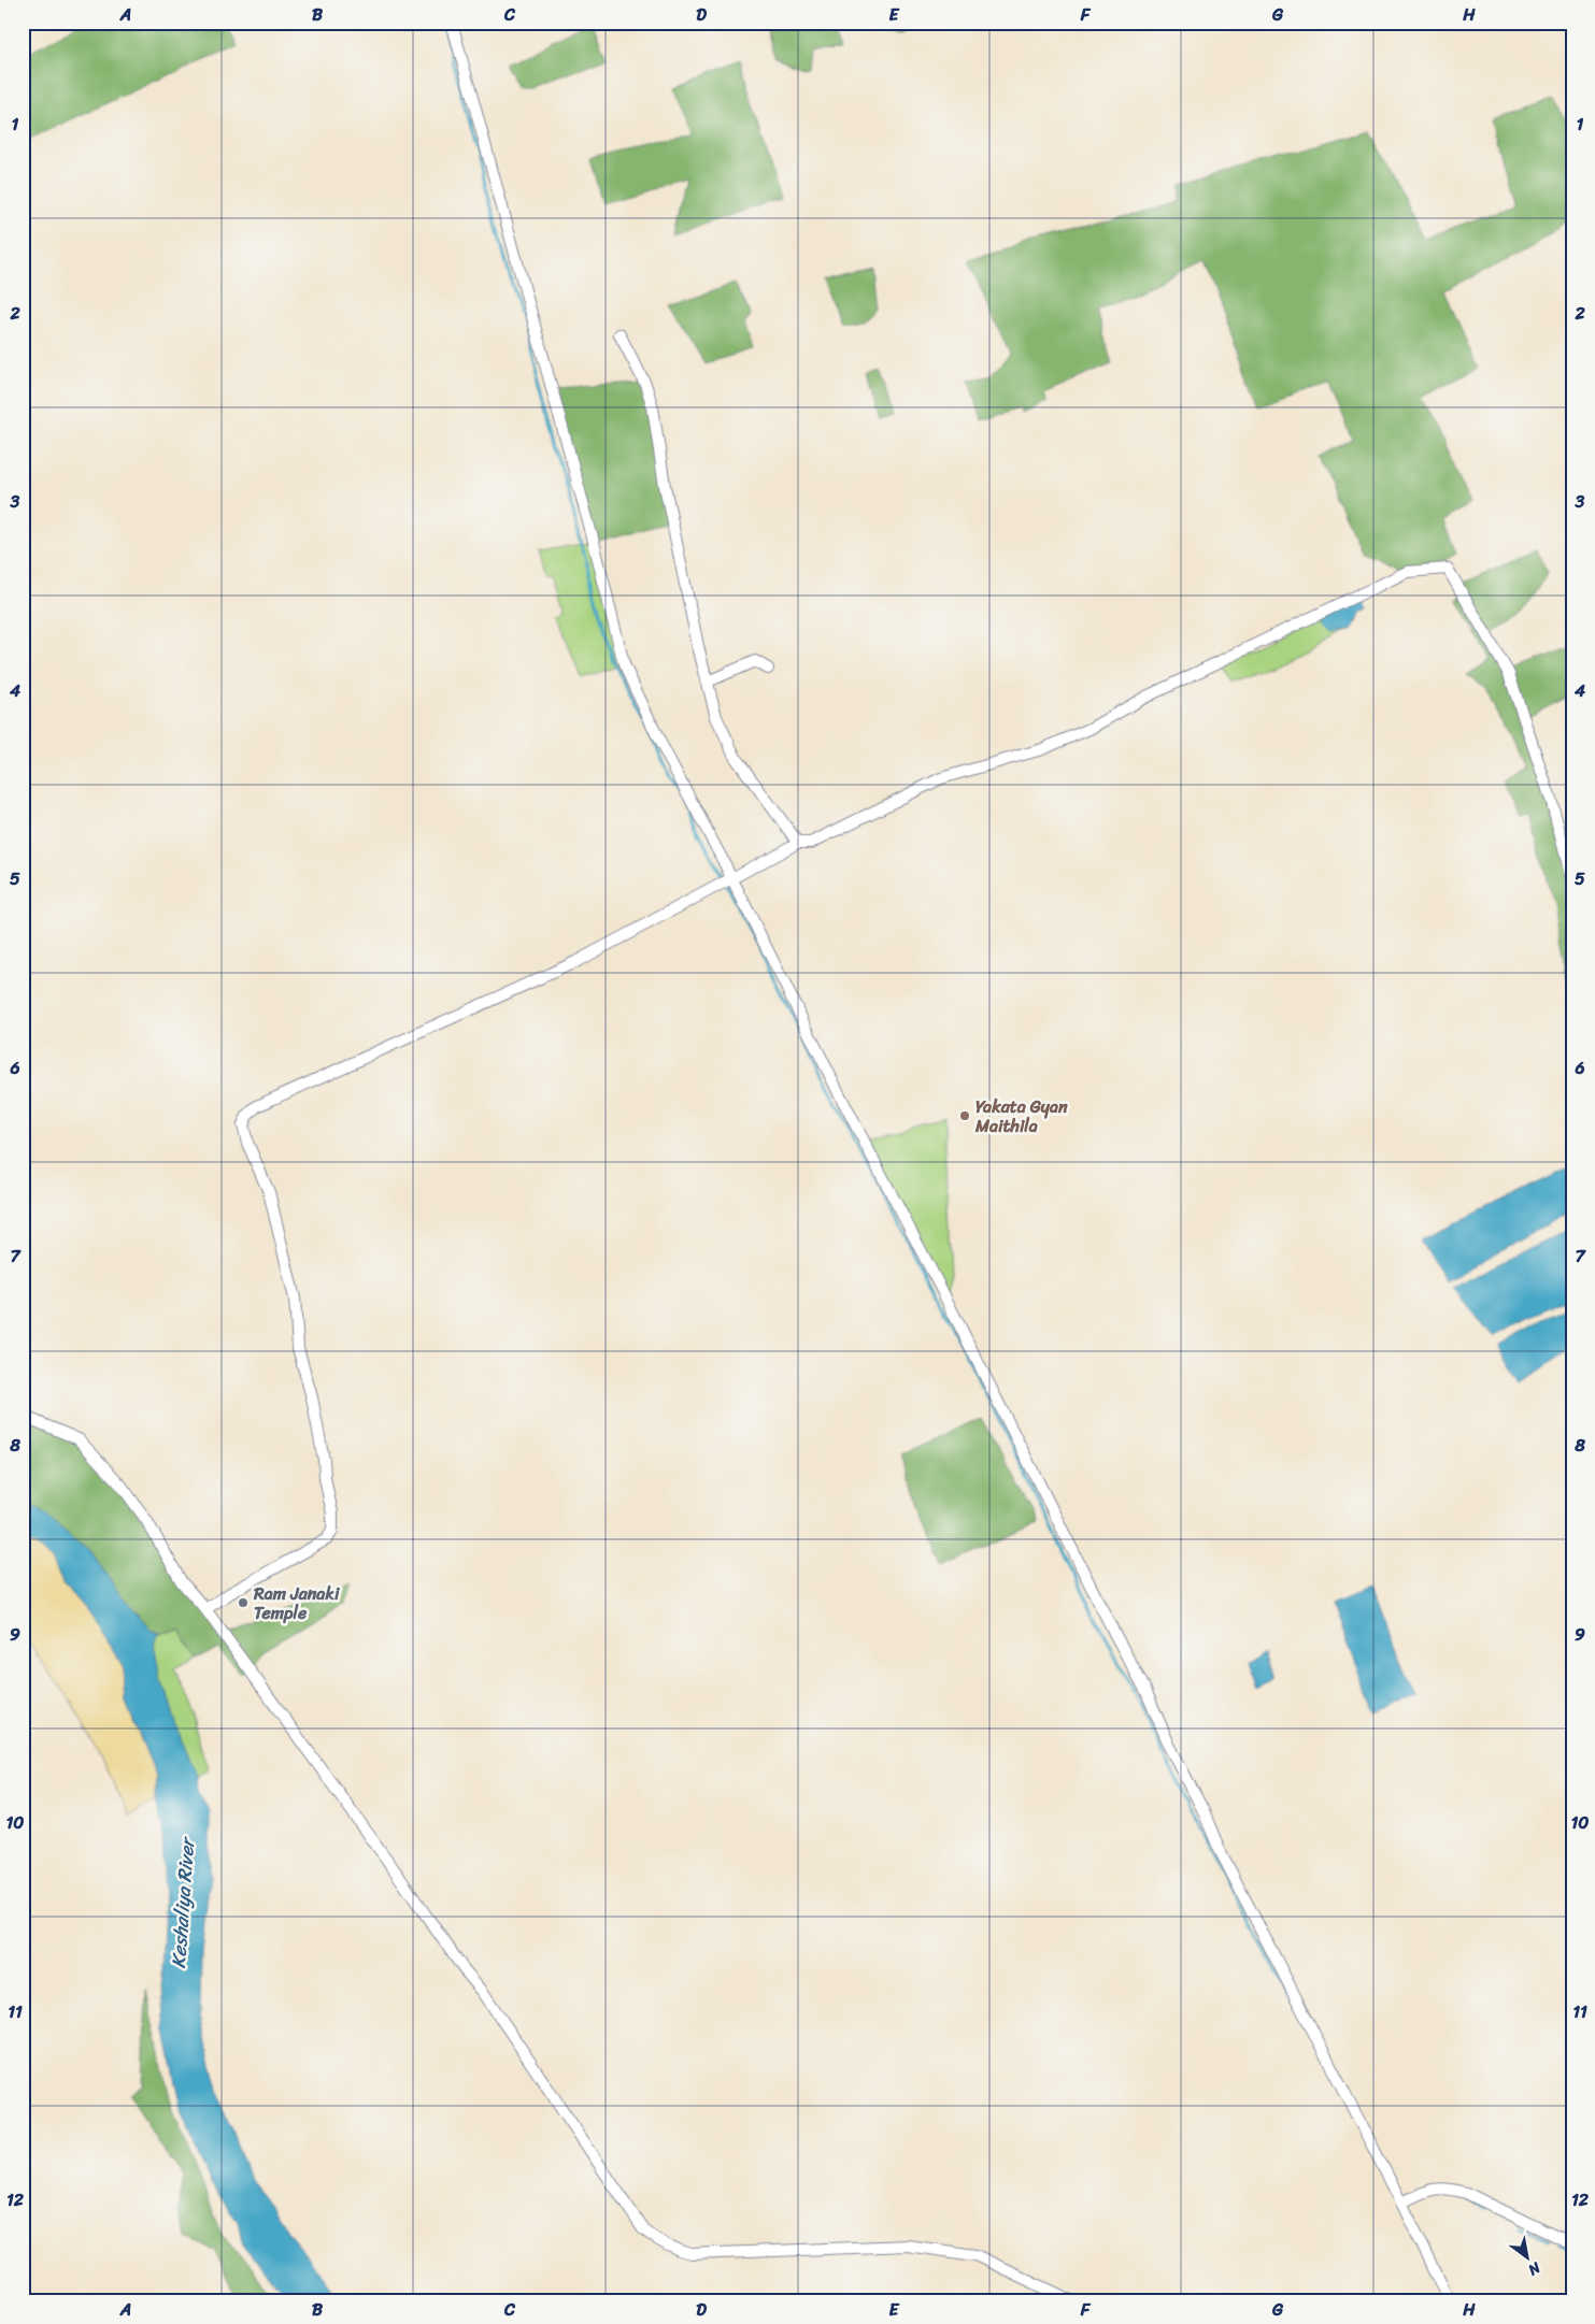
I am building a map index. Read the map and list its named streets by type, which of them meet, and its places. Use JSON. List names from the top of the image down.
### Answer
{
  "water": ["Keshaliya River"],
  "places": ["Yakata Gyan Maithila", "Ram Janaki Temple"],
  "north": "bottom right",
  "grid": {
    "columns": [
      "A",
      "B",
      "C",
      "D",
      "E",
      "F",
      "G",
      "H"
    ],
    "rows": [
      "1",
      "2",
      "3",
      "4",
      "5",
      "6",
      "7",
      "8",
      "9",
      "10",
      "11",
      "12"
    ]
  }
}
